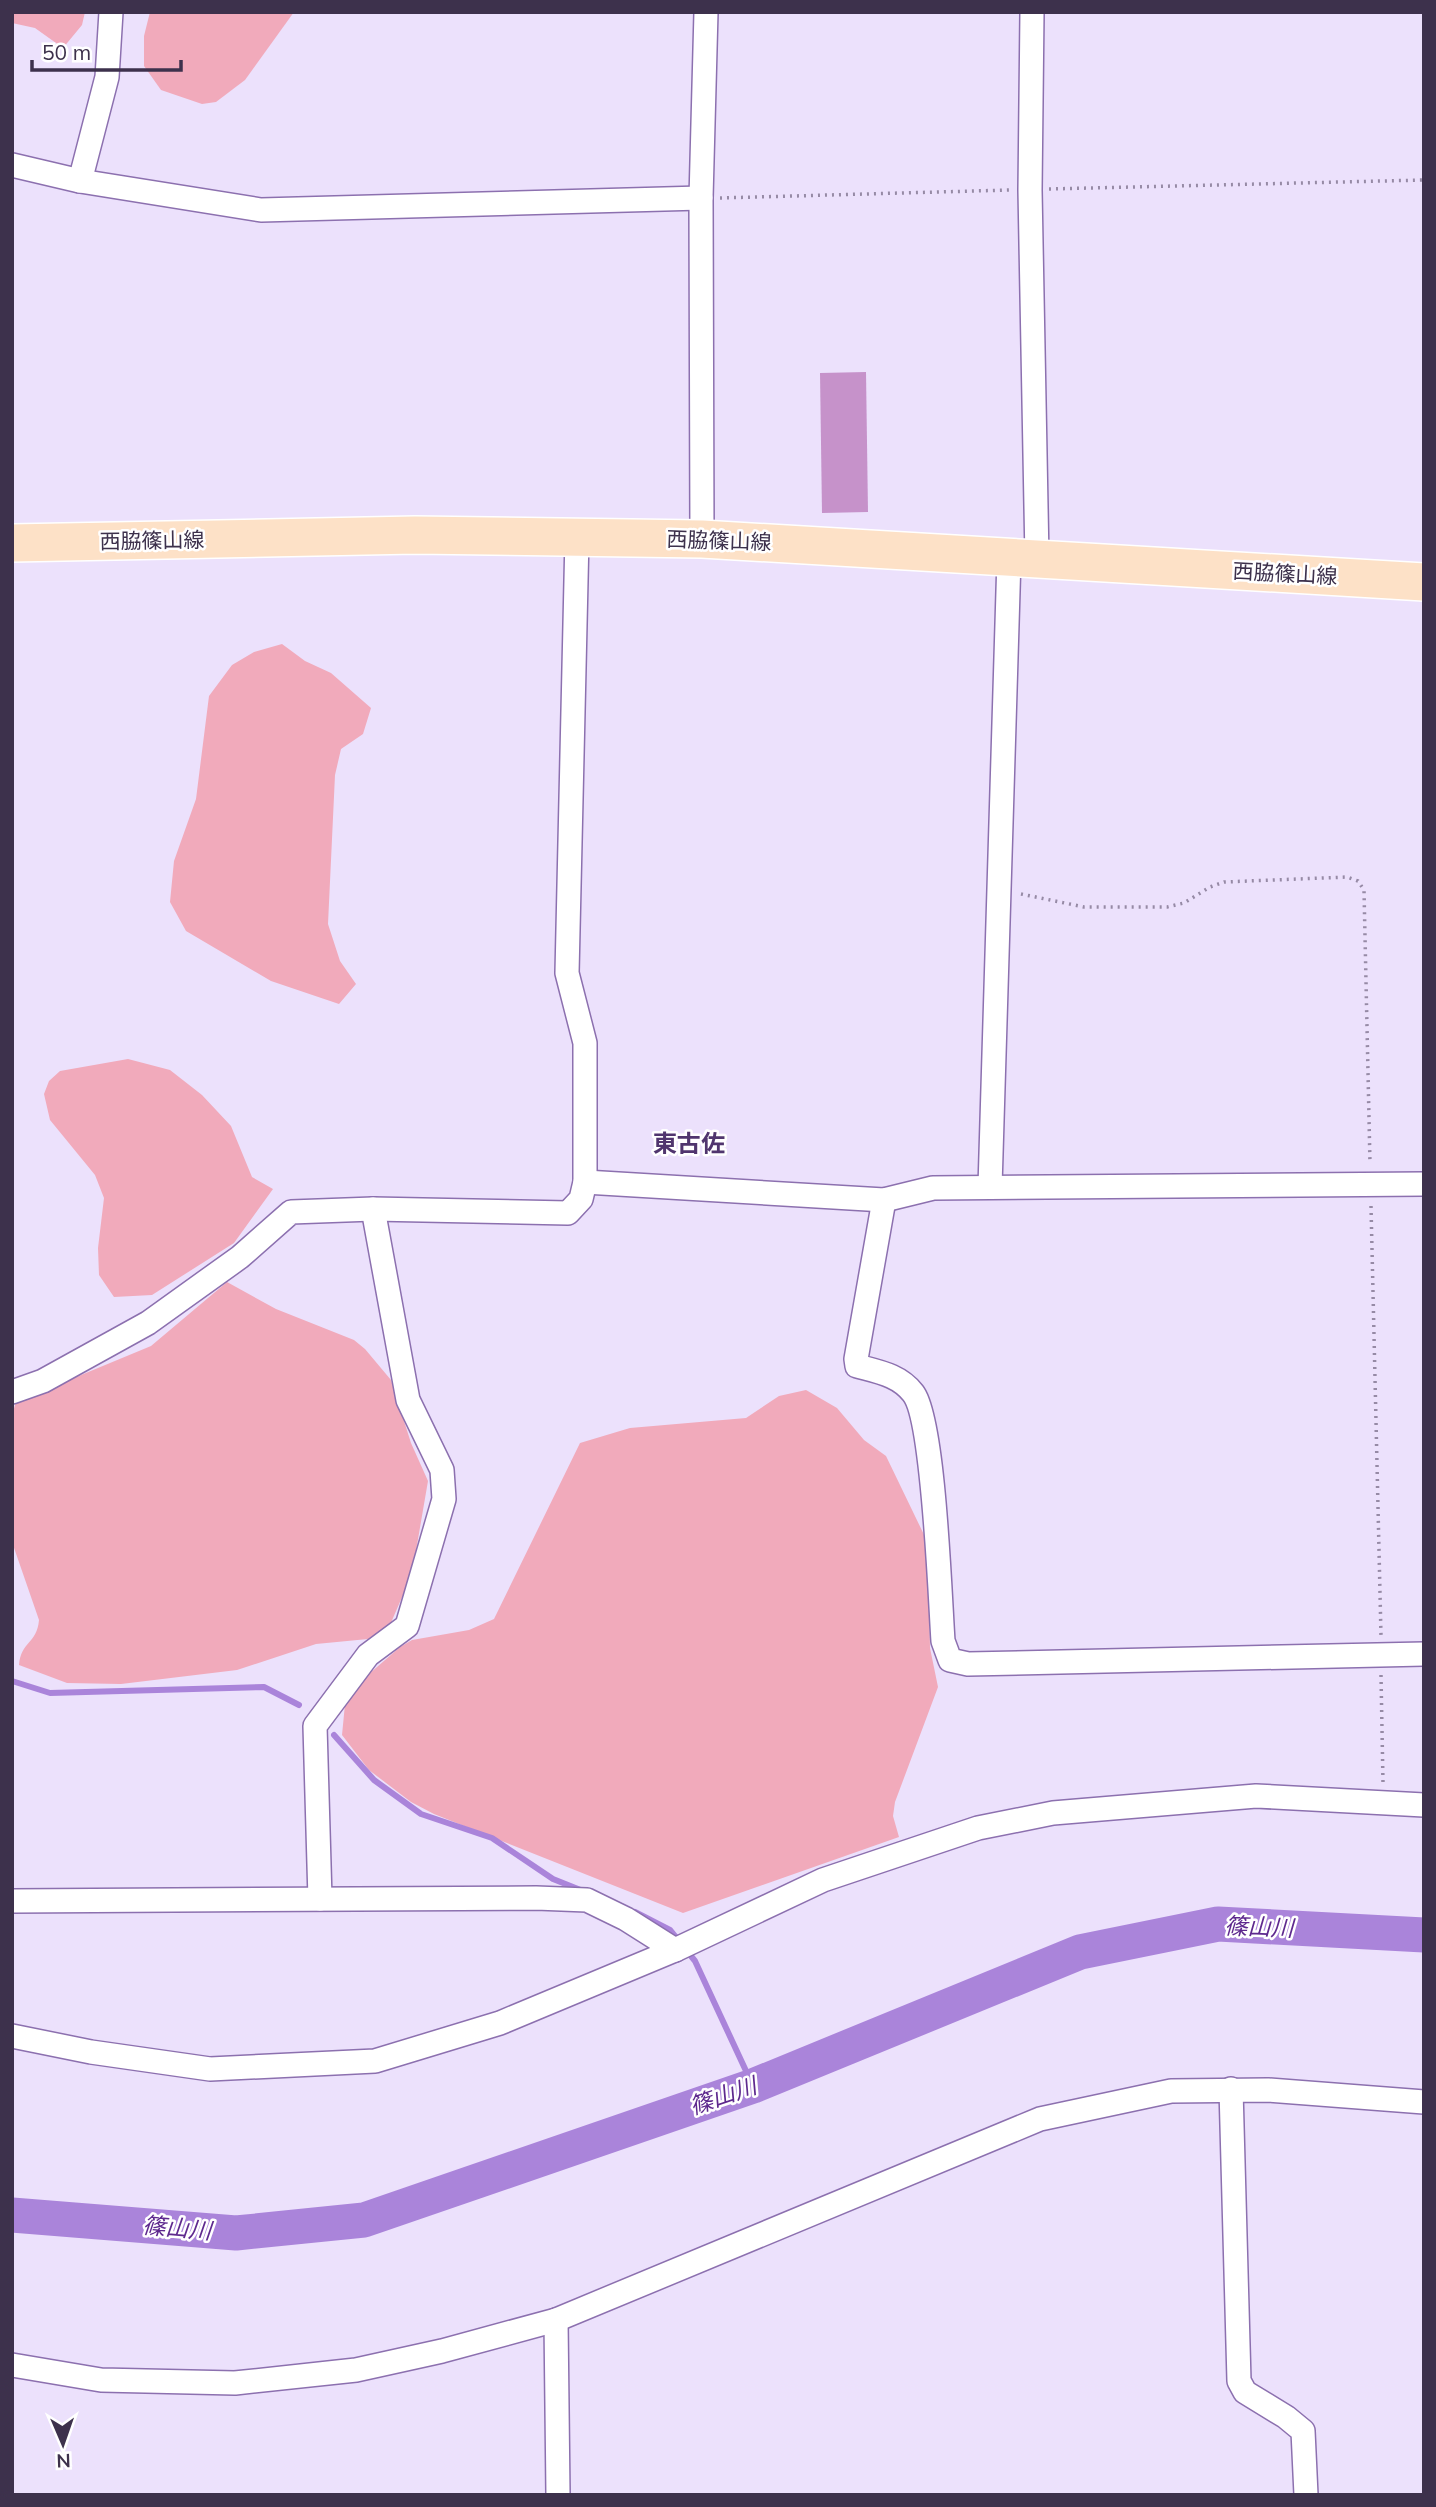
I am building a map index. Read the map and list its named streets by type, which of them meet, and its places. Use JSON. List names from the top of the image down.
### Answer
{
  "streets": {
    "main road": ["西脇篠山線"]
  },
  "districts": ["東古佐"],
  "water": ["篠山川"],
  "scale_bar": "50 m",
  "north": "bottom"
}
